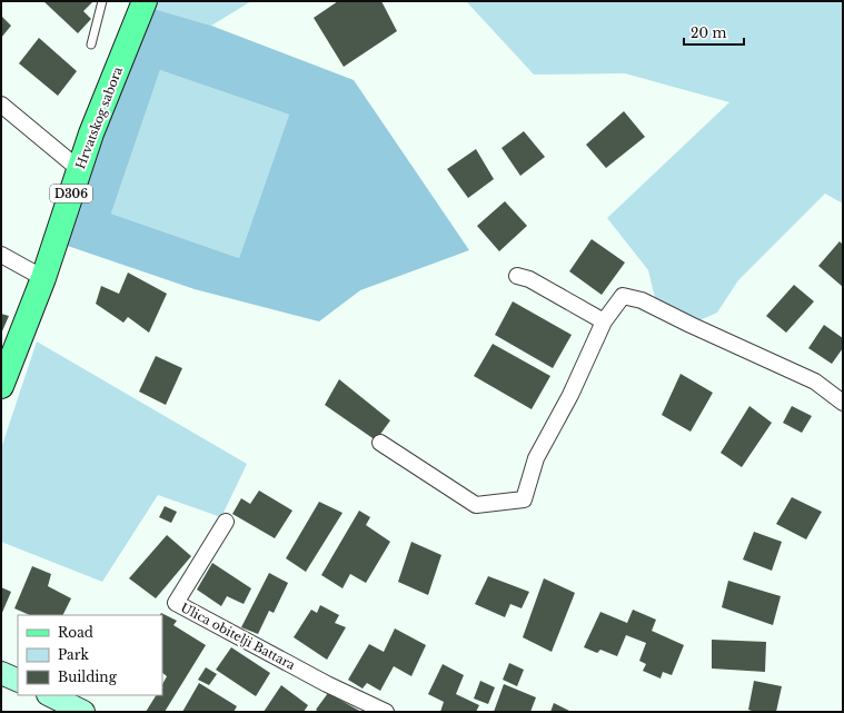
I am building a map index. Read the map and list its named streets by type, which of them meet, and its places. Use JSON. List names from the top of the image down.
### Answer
{
  "streets": {
    "main road": ["Hrvatskog sabora", "D306"],
    "street": ["Ulica obitelji Battara"]
  },
  "legend": ["Road", "Park", "Building"],
  "scale_bar": "20 m"
}
